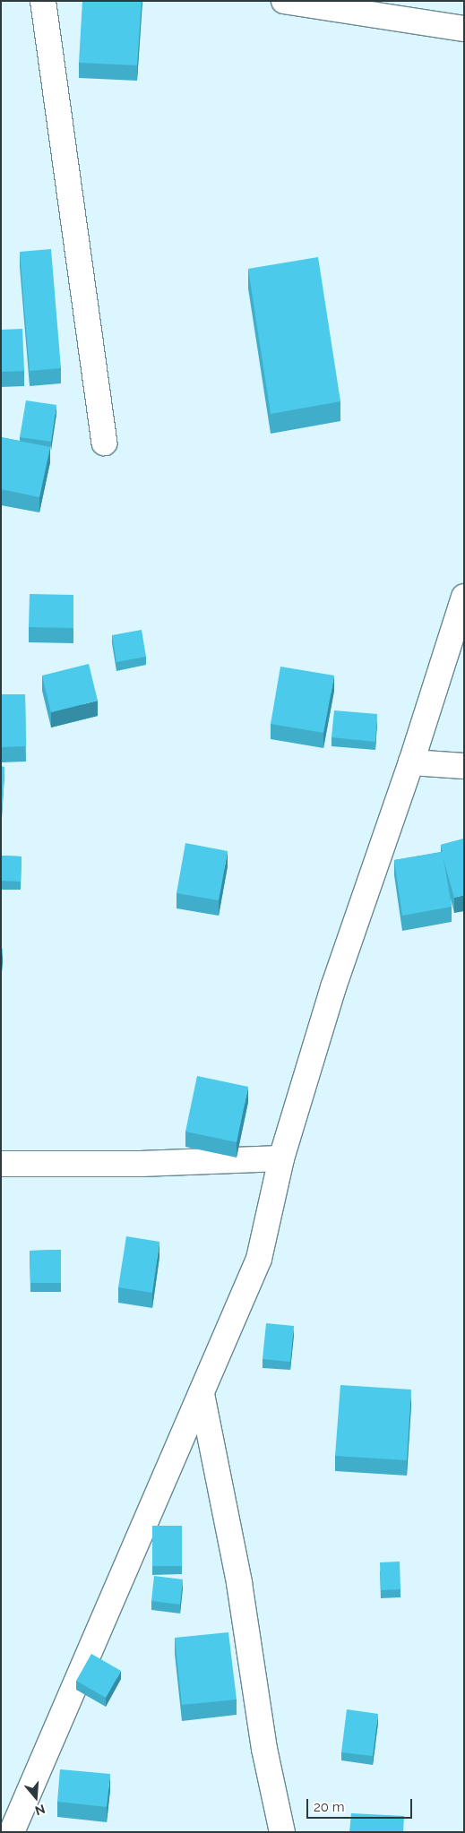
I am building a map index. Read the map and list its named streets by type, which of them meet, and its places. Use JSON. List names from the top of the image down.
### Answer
{
  "scale_bar": "20 m",
  "north": "bottom"
}
